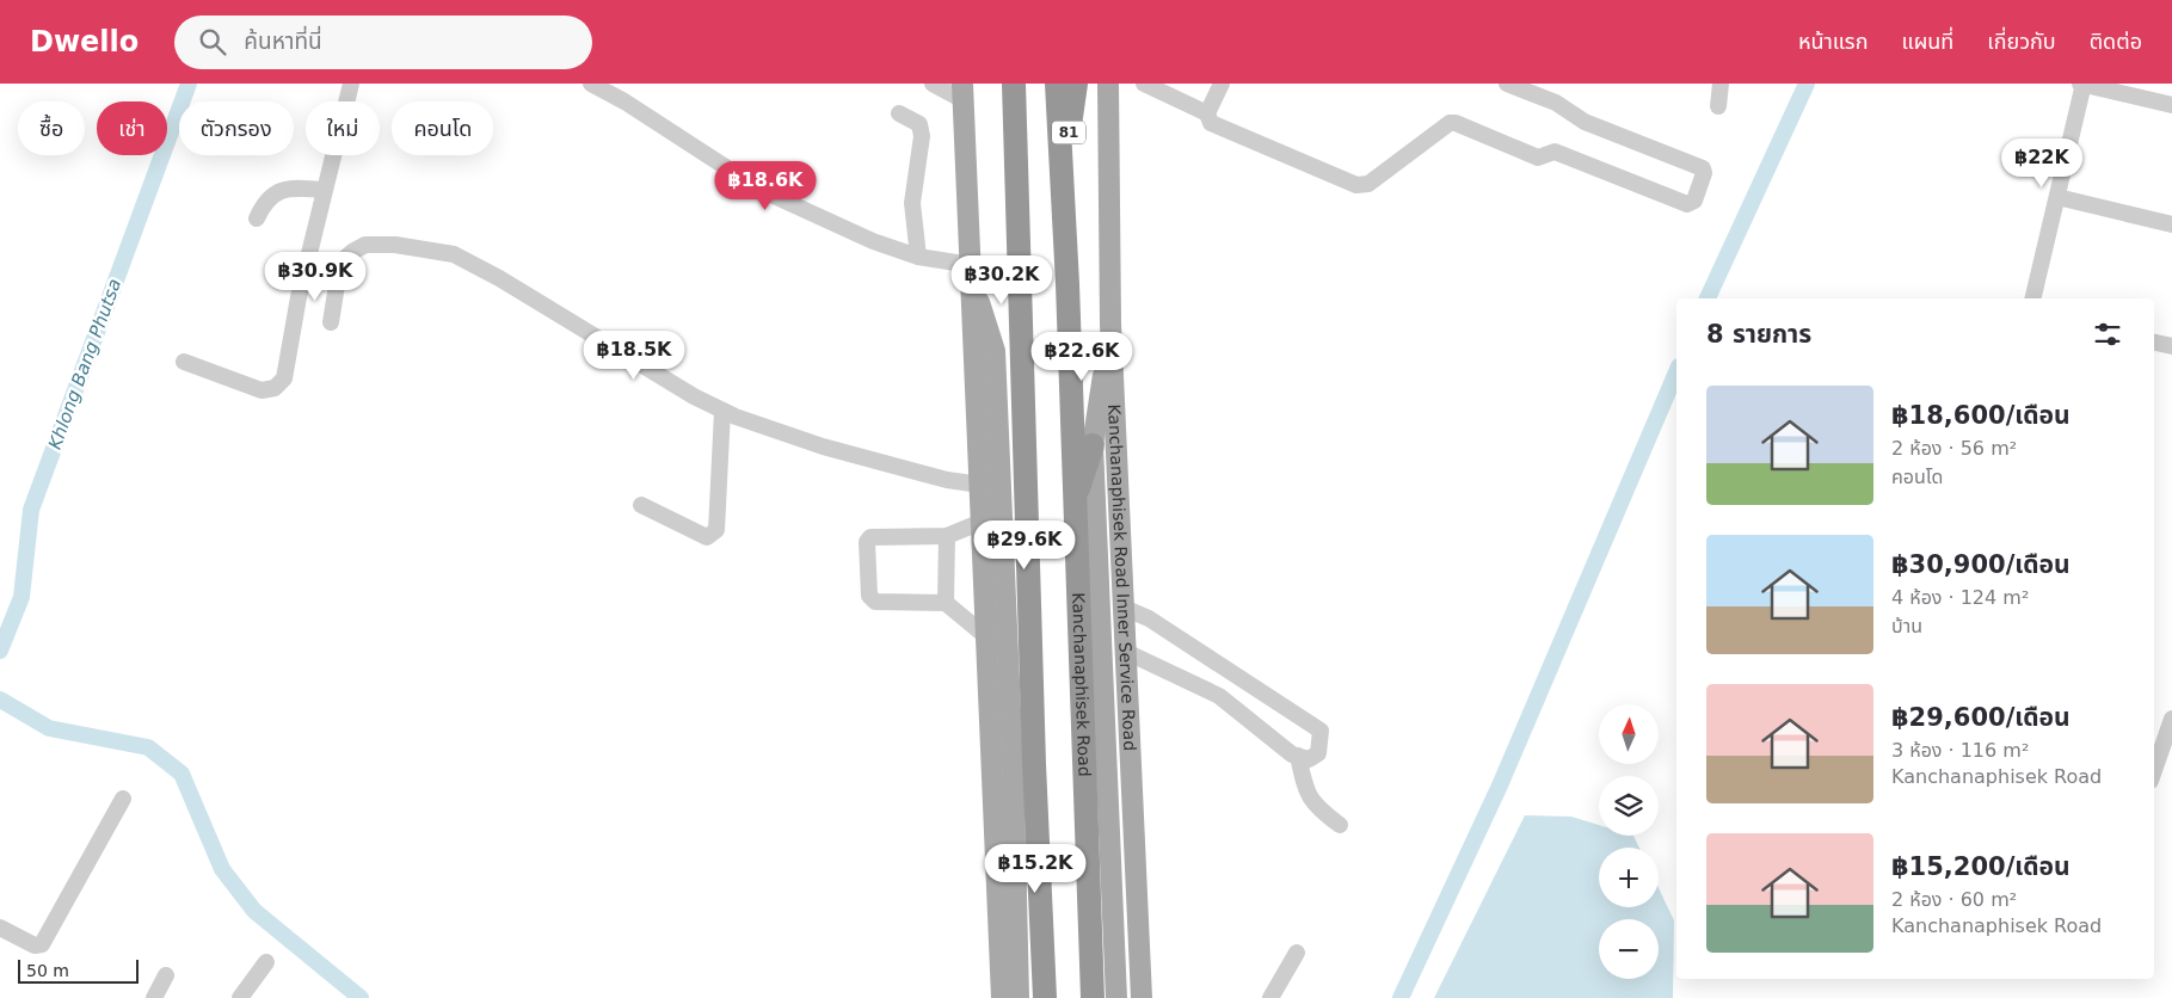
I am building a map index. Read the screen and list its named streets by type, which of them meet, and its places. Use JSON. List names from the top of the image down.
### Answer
{
  "streets": {
    "highway": ["81", "Kanchanaphisek Road"],
    "main road": ["Kanchanaphisek Road Inner Service Road"]
  },
  "crossings": [
    ["81", "Kanchanaphisek Road"]
  ],
  "water": ["Khlong Bang Phutsa"],
  "scale_bar": "50 m",
  "north": "top",
  "page": {
    "header": "Dwello",
    "search": "ค้นหาที่นี่",
    "nav": [
      "หน้าแรก",
      "แผนที่",
      "เกี่ยวกับ",
      "ติดต่อ"
    ],
    "chip": [
      "ซื้อ",
      "เช่า",
      "ตัวกรอง",
      "ใหม่",
      "คอนโด"
    ],
    "price": [
      "฿22K",
      "฿18.6K",
      "฿30.9K",
      "฿30.2K",
      "฿18.5K",
      "฿22.6K",
      "฿29.6K",
      "฿15.2K"
    ],
    "heading": "8 รายการ",
    "list": [
      {
        "name": "฿18,600/เดือน",
        "note": "2 ห้อง · 56 m² · คอนโด"
      },
      {
        "name": "฿30,900/เดือน",
        "note": "4 ห้อง · 124 m² · บ้าน"
      },
      {
        "name": "฿29,600/เดือน",
        "note": "3 ห้อง · 116 m² · Kanchanaphisek Road"
      },
      {
        "name": "฿15,200/เดือน",
        "note": "2 ห้อง · 60 m² · Kanchanaphisek Road"
      }
    ],
    "map_buttons": ["+", "−"],
    "scale": "50 m"
  }
}
